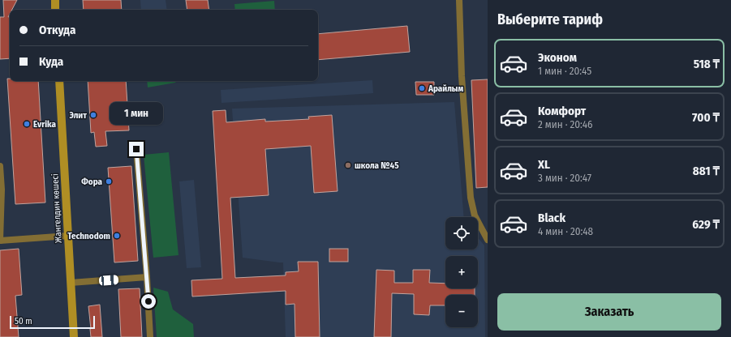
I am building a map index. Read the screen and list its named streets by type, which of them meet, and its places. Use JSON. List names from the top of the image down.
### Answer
{
  "streets": {
    "main road": ["Жангелдин көшесі"]
  },
  "places": [
    "Арайлым",
    "Элит",
    "Evrika",
    "школа №45",
    "Фора",
    "Technodom"
  ],
  "scale_bar": "50 m",
  "page": {
    "heading": "Выберите тариф",
    "banner": ["Откуда", "Куда"],
    "list": [
      {
        "name": "Эконом",
        "note": "1 мин · 20:45",
        "value": "518 ₸"
      },
      {
        "name": "Комфорт",
        "note": "2 мин · 20:46",
        "value": "700 ₸"
      },
      {
        "name": "XL",
        "note": "3 мин · 20:47",
        "value": "881 ₸"
      },
      {
        "name": "Black",
        "note": "4 мин · 20:48",
        "value": "629 ₸"
      }
    ],
    "bubble": "1 мин",
    "map_buttons": ["+", "−"],
    "buttons": "Заказать",
    "scale": "50 m"
  }
}
